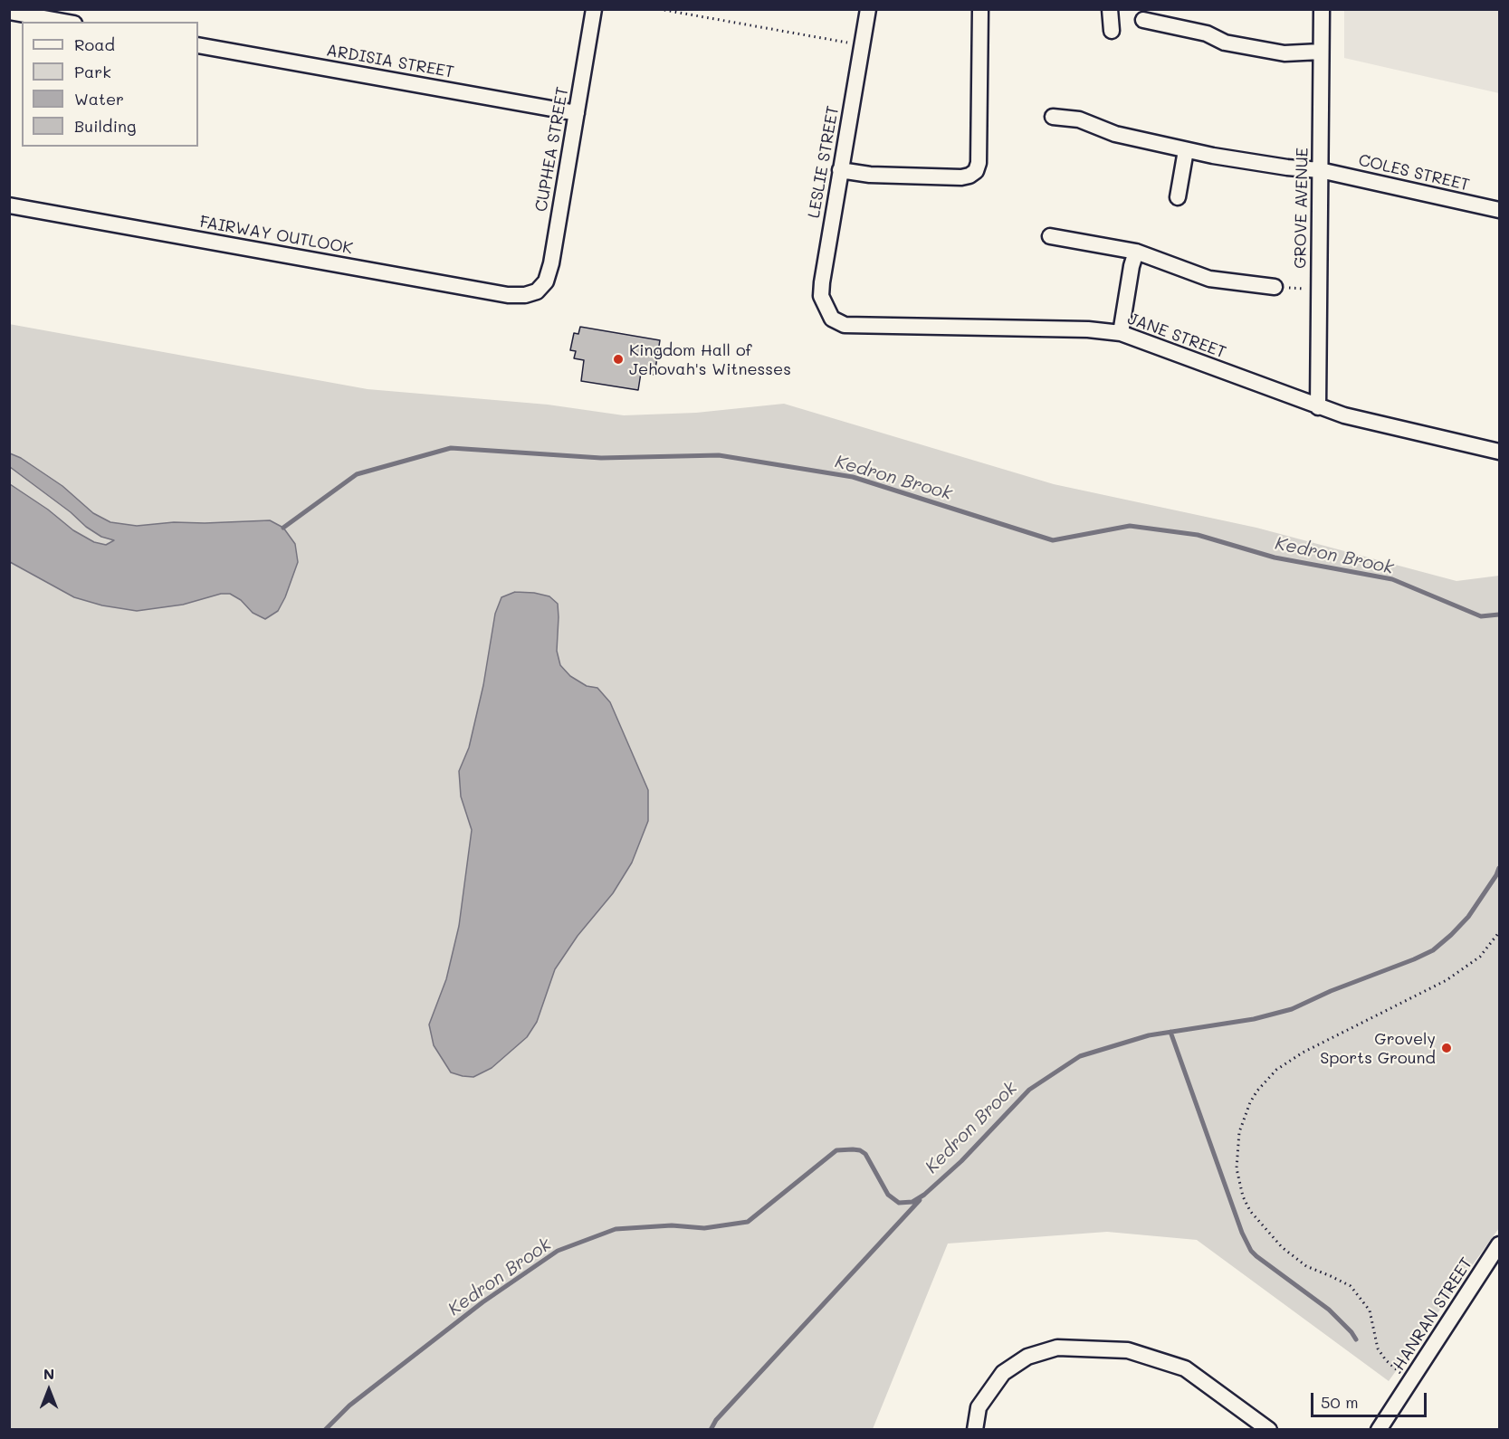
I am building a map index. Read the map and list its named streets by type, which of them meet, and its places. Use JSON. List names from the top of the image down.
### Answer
{
  "streets": {
    "street": [
      "ARDISIA STREET",
      "CUPHEA STREET",
      "LESLIE STREET",
      "COLES STREET",
      "GROVE AVENUE",
      "FAIRWAY OUTLOOK",
      "JANE STREET",
      "HANRAN STREET"
    ]
  },
  "crossings": [
    ["ARDISIA STREET", "CUPHEA STREET"],
    ["CUPHEA STREET", "FAIRWAY OUTLOOK"],
    ["LESLIE STREET", "JANE STREET"],
    ["COLES STREET", "GROVE AVENUE"],
    ["GROVE AVENUE", "JANE STREET"]
  ],
  "water": ["Kedron Brook"],
  "places": ["Kingdom Hall of Jehovah's Witnesses", "Grovely Sports Ground"],
  "legend": [
    "Road",
    "Park",
    "Water",
    "Building"
  ],
  "scale_bar": "50 m",
  "north": "top"
}
